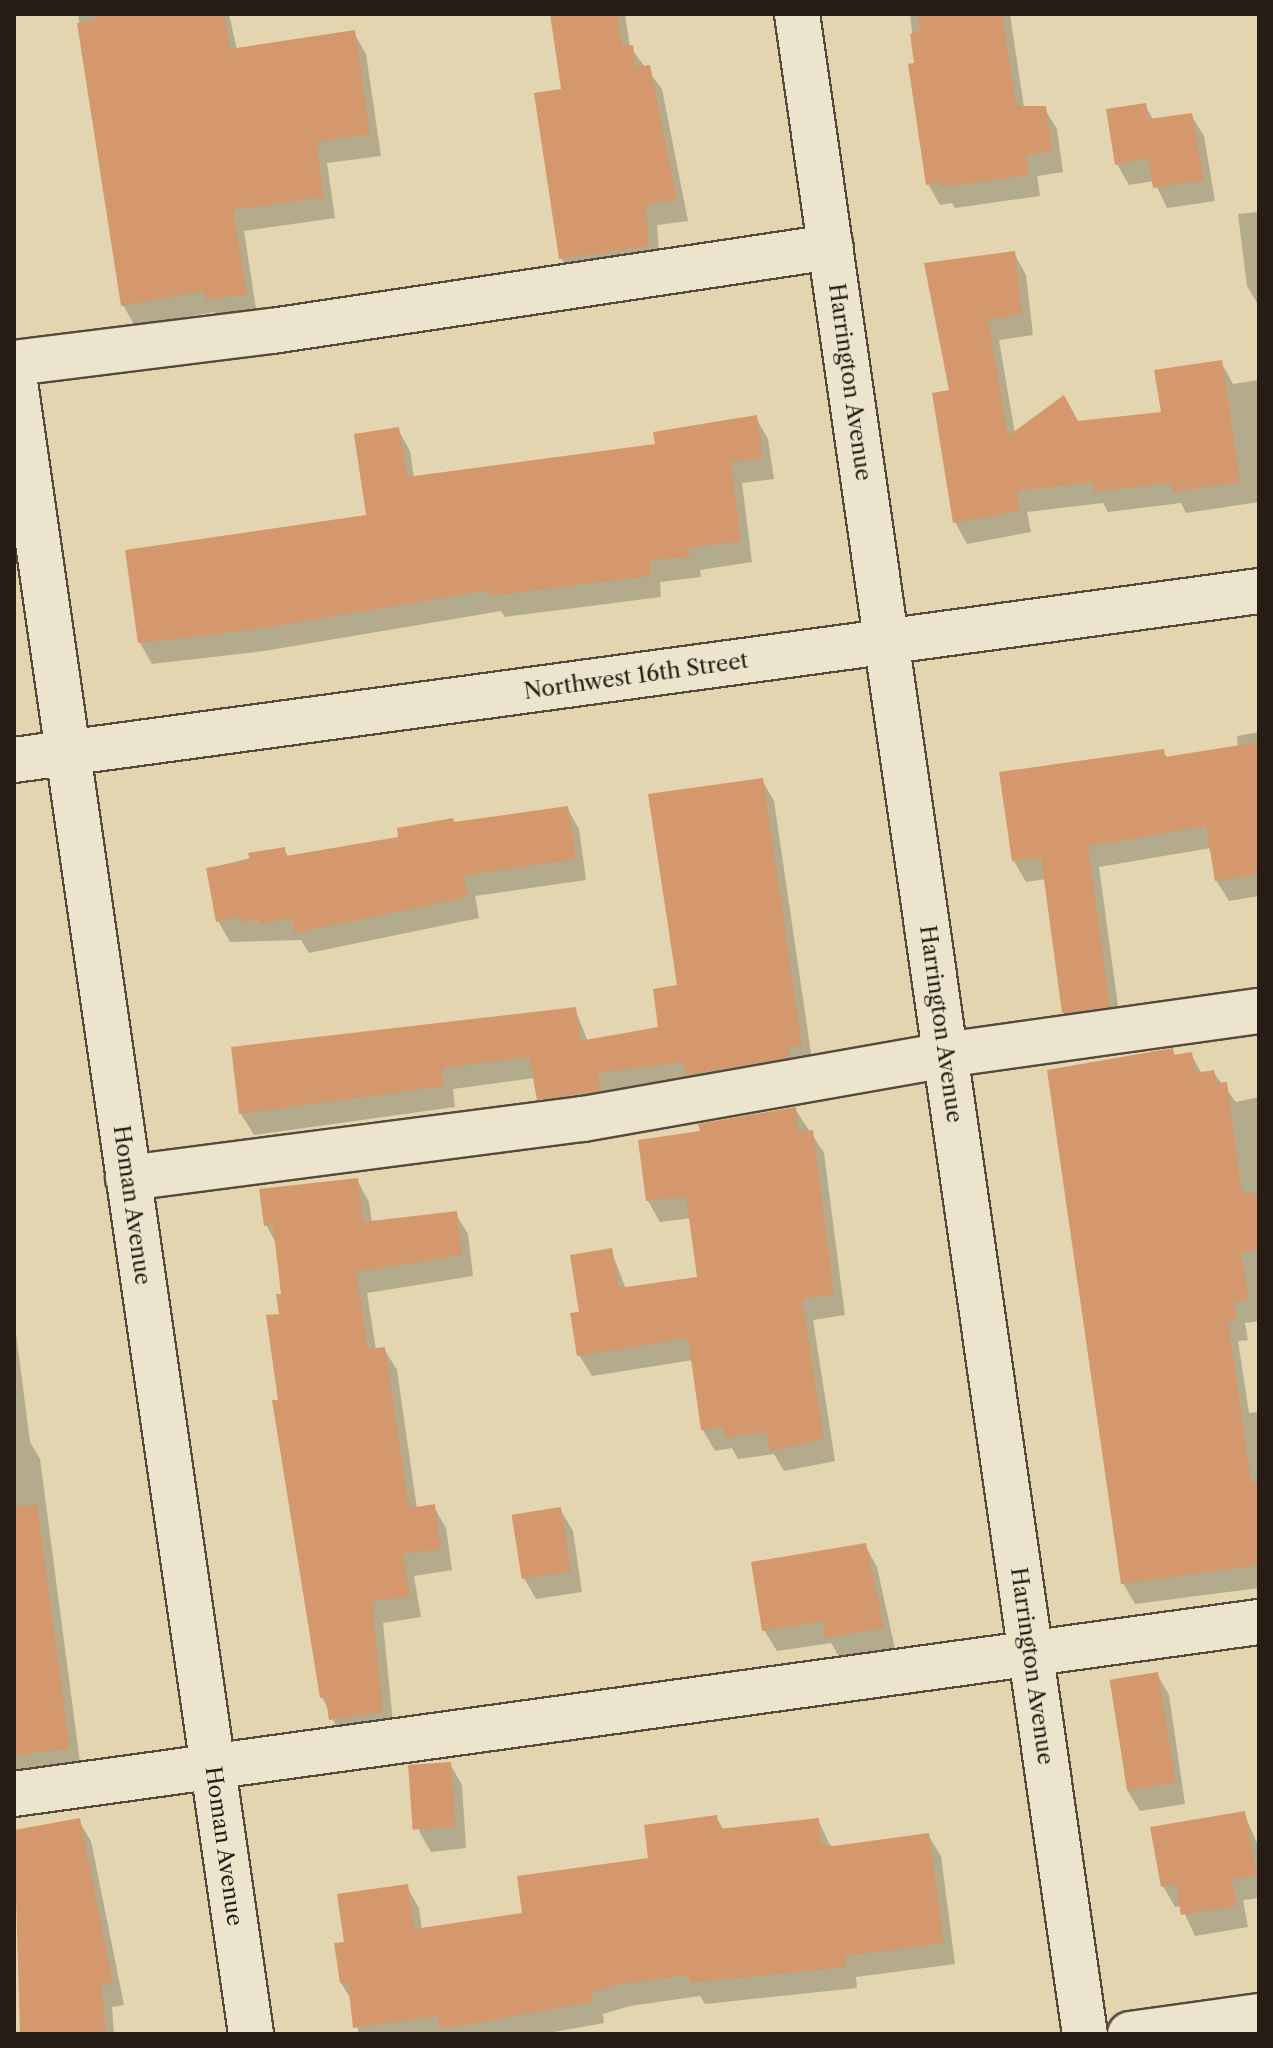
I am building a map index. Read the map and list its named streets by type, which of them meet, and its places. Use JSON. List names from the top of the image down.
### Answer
{
  "streets": {
    "street": ["Harrington Avenue", "Northwest 16th Street", "Homan Avenue"]
  },
  "crossings": [
    ["Harrington Avenue", "Northwest 16th Street"],
    ["Northwest 16th Street", "Homan Avenue"]
  ]
}
